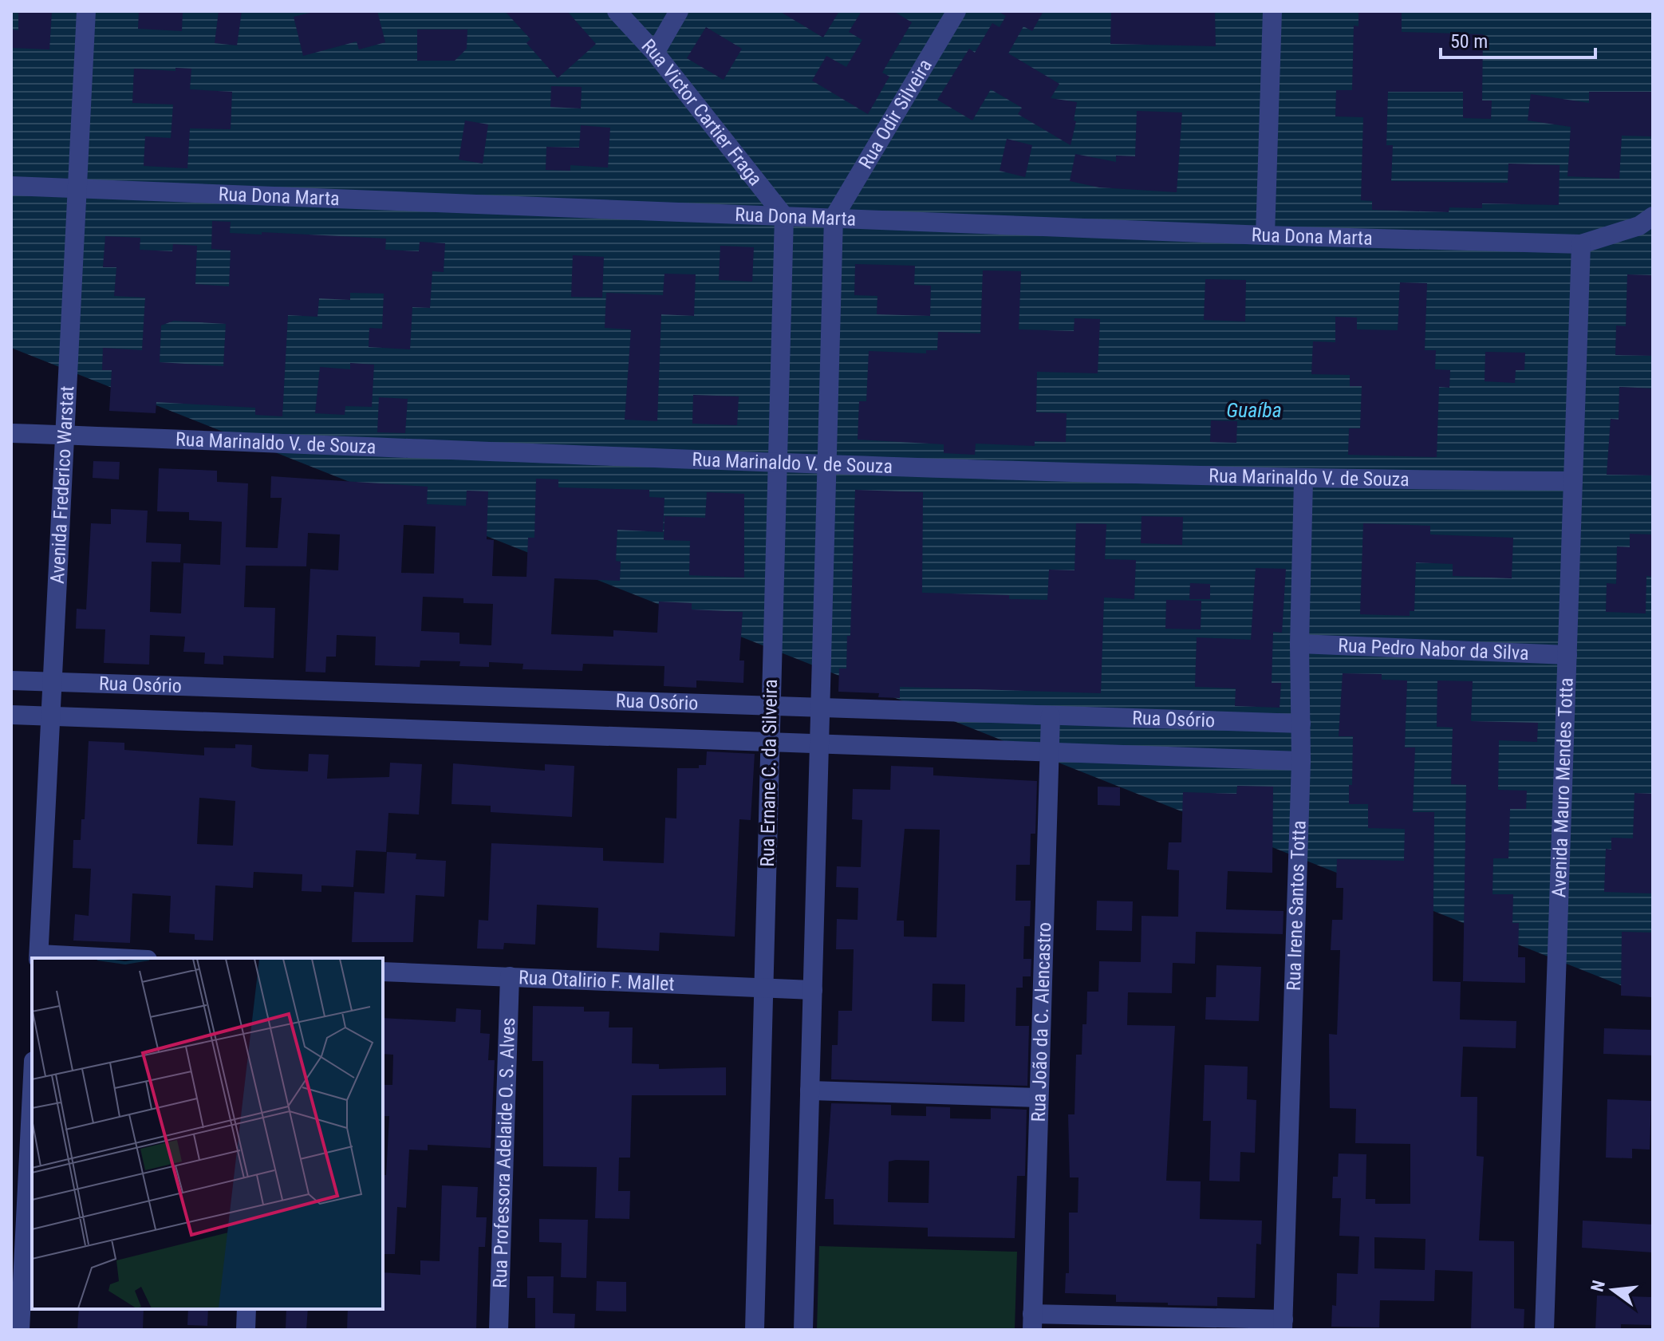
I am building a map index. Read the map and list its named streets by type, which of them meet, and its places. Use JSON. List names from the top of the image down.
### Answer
{
  "streets": {
    "street": [
      "Rua Victor Cartier Fraga",
      "Rua Odir Silveira",
      "Rua Dona Marta",
      "Rua Marinaldo V. de Souza",
      "Avenida Frederico Warstat",
      "Rua Pedro Nabor da Silva",
      "Rua Osório",
      "Rua Ernane C. da Silveira",
      "Avenida Mauro Mendes Totta",
      "Rua Irene Santos Totta",
      "Rua Otalirio F. Mallet",
      "Rua João da C. Alencastro",
      "Rua Professora Adelaide O. S. Alves"
    ]
  },
  "crossings": [
    ["Rua Victor Cartier Fraga", "Rua Dona Marta"],
    ["Rua Victor Cartier Fraga", "Rua Ernane C. da Silveira"],
    ["Rua Odir Silveira", "Rua Dona Marta"],
    ["Rua Dona Marta", "Avenida Frederico Warstat"],
    ["Rua Dona Marta", "Rua Ernane C. da Silveira"],
    ["Rua Dona Marta", "Avenida Mauro Mendes Totta"],
    ["Rua Marinaldo V. de Souza", "Avenida Frederico Warstat"],
    ["Rua Marinaldo V. de Souza", "Rua Ernane C. da Silveira"],
    ["Rua Marinaldo V. de Souza", "Avenida Mauro Mendes Totta"],
    ["Rua Marinaldo V. de Souza", "Rua Irene Santos Totta"],
    ["Avenida Frederico Warstat", "Rua Osório"],
    ["Rua Pedro Nabor da Silva", "Avenida Mauro Mendes Totta"],
    ["Rua Pedro Nabor da Silva", "Rua Irene Santos Totta"],
    ["Rua Osório", "Rua Ernane C. da Silveira"],
    ["Rua Osório", "Rua Irene Santos Totta"],
    ["Rua Osório", "Rua João da C. Alencastro"],
    ["Rua Ernane C. da Silveira", "Rua Otalirio F. Mallet"],
    ["Rua Otalirio F. Mallet", "Rua Professora Adelaide O. S. Alves"]
  ],
  "water": ["Guaíba"],
  "scale_bar": "50 m",
  "north": "left"
}
